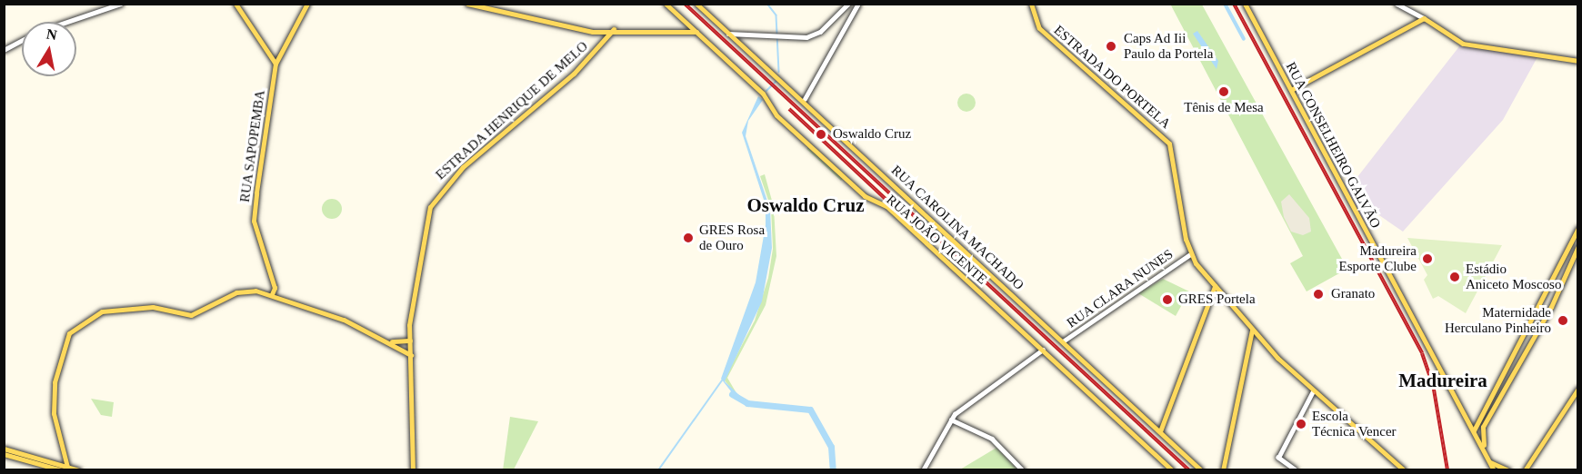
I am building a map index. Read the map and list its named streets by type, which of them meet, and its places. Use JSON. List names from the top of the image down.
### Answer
{
  "streets": {
    "main road": [
      "ESTRADA DO PORTELA",
      "ESTRADA HENRIQUE DE MELO",
      "RUA CONSELHEIRO GALVÃO",
      "RUA SAPOPEMBA",
      "RUA CAROLINA MACHADO",
      "RUA JOÃO VICENTE"
    ],
    "street": ["RUA CLARA NUNES"]
  },
  "crossings": [
    ["ESTRADA DO PORTELA", "RUA CLARA NUNES"],
    ["RUA CAROLINA MACHADO", "RUA CLARA NUNES"]
  ],
  "districts": ["Oswaldo Cruz", "Madureira"],
  "places": [
    "Caps Ad Iii Paulo da Portela",
    "Tênis de Mesa",
    "Oswaldo Cruz",
    "GRES Rosa de Ouro",
    "Madureira Esporte Clube",
    "Estádio Aniceto Moscoso",
    "Granato",
    "GRES Portela",
    "Maternidade Herculano Pinheiro",
    "Escola Técnica Vencer"
  ],
  "north": "top"
}
